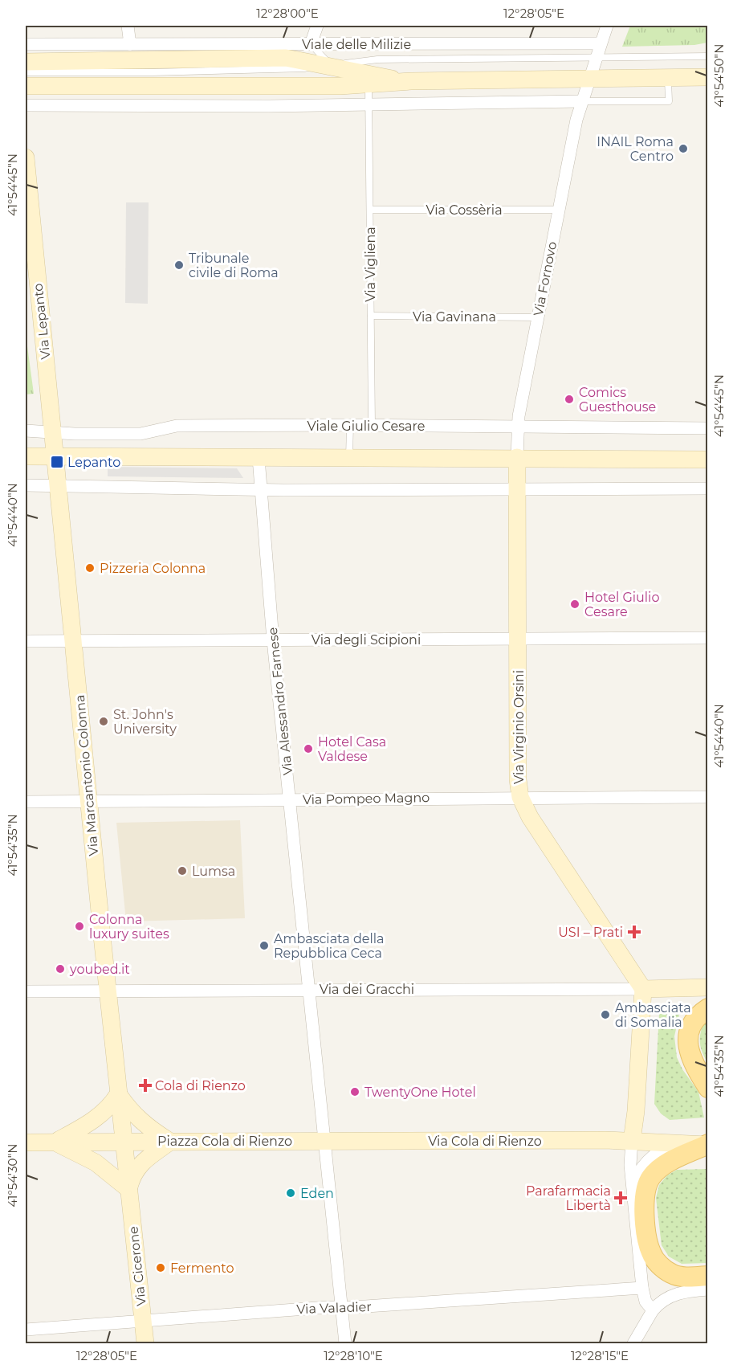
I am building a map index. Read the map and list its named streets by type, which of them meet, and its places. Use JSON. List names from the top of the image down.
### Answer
{
  "streets": {
    "street": [
      "Viale delle Milizie",
      "Via Fornovo",
      "Via Lepanto",
      "Viale Giulio Cesare",
      "Via degli Scipioni",
      "Via Alessandro Farnese",
      "Via Virginio Orsini",
      "Via Marcantonio Colonna",
      "Via Pompeo Magno",
      "Via dei Gracchi",
      "Piazza Cola di Rienzo",
      "Via Cola di Rienzo",
      "Via Cicerone",
      "Via Valadier"
    ],
    "lane": ["Via Cossèria", "Via Vigliena", "Via Gavinana"]
  },
  "crossings": [
    ["Viale delle Milizie", "Via Vigliena"],
    ["Viale delle Milizie", "Via Fornovo"],
    ["Via Cossèria", "Via Vigliena"],
    ["Via Cossèria", "Via Fornovo"],
    ["Via Vigliena", "Via Gavinana"],
    ["Via Vigliena", "Viale Giulio Cesare"],
    ["Via Fornovo", "Via Gavinana"],
    ["Via Fornovo", "Viale Giulio Cesare"],
    ["Via Fornovo", "Via Virginio Orsini"],
    ["Via Lepanto", "Viale Giulio Cesare"],
    ["Via Lepanto", "Via Marcantonio Colonna"],
    ["Via degli Scipioni", "Via Alessandro Farnese"],
    ["Via degli Scipioni", "Via Virginio Orsini"],
    ["Via degli Scipioni", "Via Marcantonio Colonna"],
    ["Via Alessandro Farnese", "Via Pompeo Magno"],
    ["Via Alessandro Farnese", "Via dei Gracchi"],
    ["Via Alessandro Farnese", "Piazza Cola di Rienzo"],
    ["Via Alessandro Farnese", "Via Cola di Rienzo"],
    ["Via Virginio Orsini", "Via Pompeo Magno"],
    ["Via Virginio Orsini", "Via dei Gracchi"],
    ["Via Marcantonio Colonna", "Via Pompeo Magno"],
    ["Via Marcantonio Colonna", "Via dei Gracchi"],
    ["Piazza Cola di Rienzo", "Via Cola di Rienzo"],
    ["Via Cicerone", "Via Valadier"]
  ],
  "places": {
    "other": [
      "INAIL Roma Centro",
      "Tribunale civile di Roma",
      "Comics Guesthouse",
      "Pizzeria Colonna",
      "Hotel Giulio Cesare",
      "St. John's University",
      "Hotel Casa Valdese",
      "Lumsa",
      "Colonna luxury suites",
      "Ambasciata della Repubblica Ceca",
      "youbed.it",
      "Ambasciata di Somalia",
      "TwentyOne Hotel",
      "Eden",
      "Fermento"
    ],
    "transit": ["Lepanto"],
    "health": ["USI – Prati", "Cola di Rienzo", "Parafarmacia Libertà"]
  },
  "coordinates": [
    "12°28'00\"E",
    "12°28'05\"E",
    "41°54'50\"N",
    "41°54'45\"N",
    "41°54'40\"N",
    "41°54'35\"N",
    "41°54'30\"N",
    "12°28'10\"E",
    "12°28'15\"E"
  ]
}
